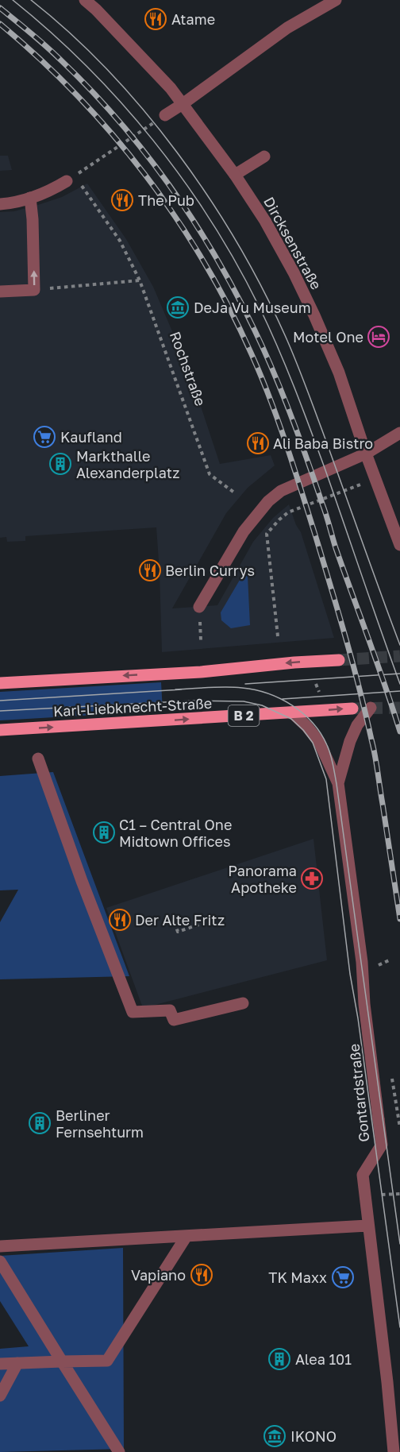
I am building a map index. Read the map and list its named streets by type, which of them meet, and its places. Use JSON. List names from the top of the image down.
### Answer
{
  "streets": {
    "main road": ["Karl-Liebknecht-Straße", "B 2"],
    "street": ["Dircksenstraße", "Gontardstraße"],
    "path": ["Rochstraße"]
  },
  "crossings": [
    ["Karl-Liebknecht-Straße", "Gontardstraße"]
  ],
  "places": {
    "restaurant": [
      "Atame",
      "The Pub",
      "Ali Baba Bistro",
      "Berlin Currys",
      "Der Alte Fritz",
      "Vapiano"
    ],
    "museum": ["DeJa Vu Museum", "IKONO"],
    "hotel": ["Motel One"],
    "supermarket": ["Kaufland", "TK Maxx"],
    "building": [
      "Markthalle Alexanderplatz",
      "C1 – Central One Midtown Offices",
      "Berliner Fernsehturm",
      "Alea 101"
    ],
    "pharmacy": ["Panorama Apotheke"]
  }
}
